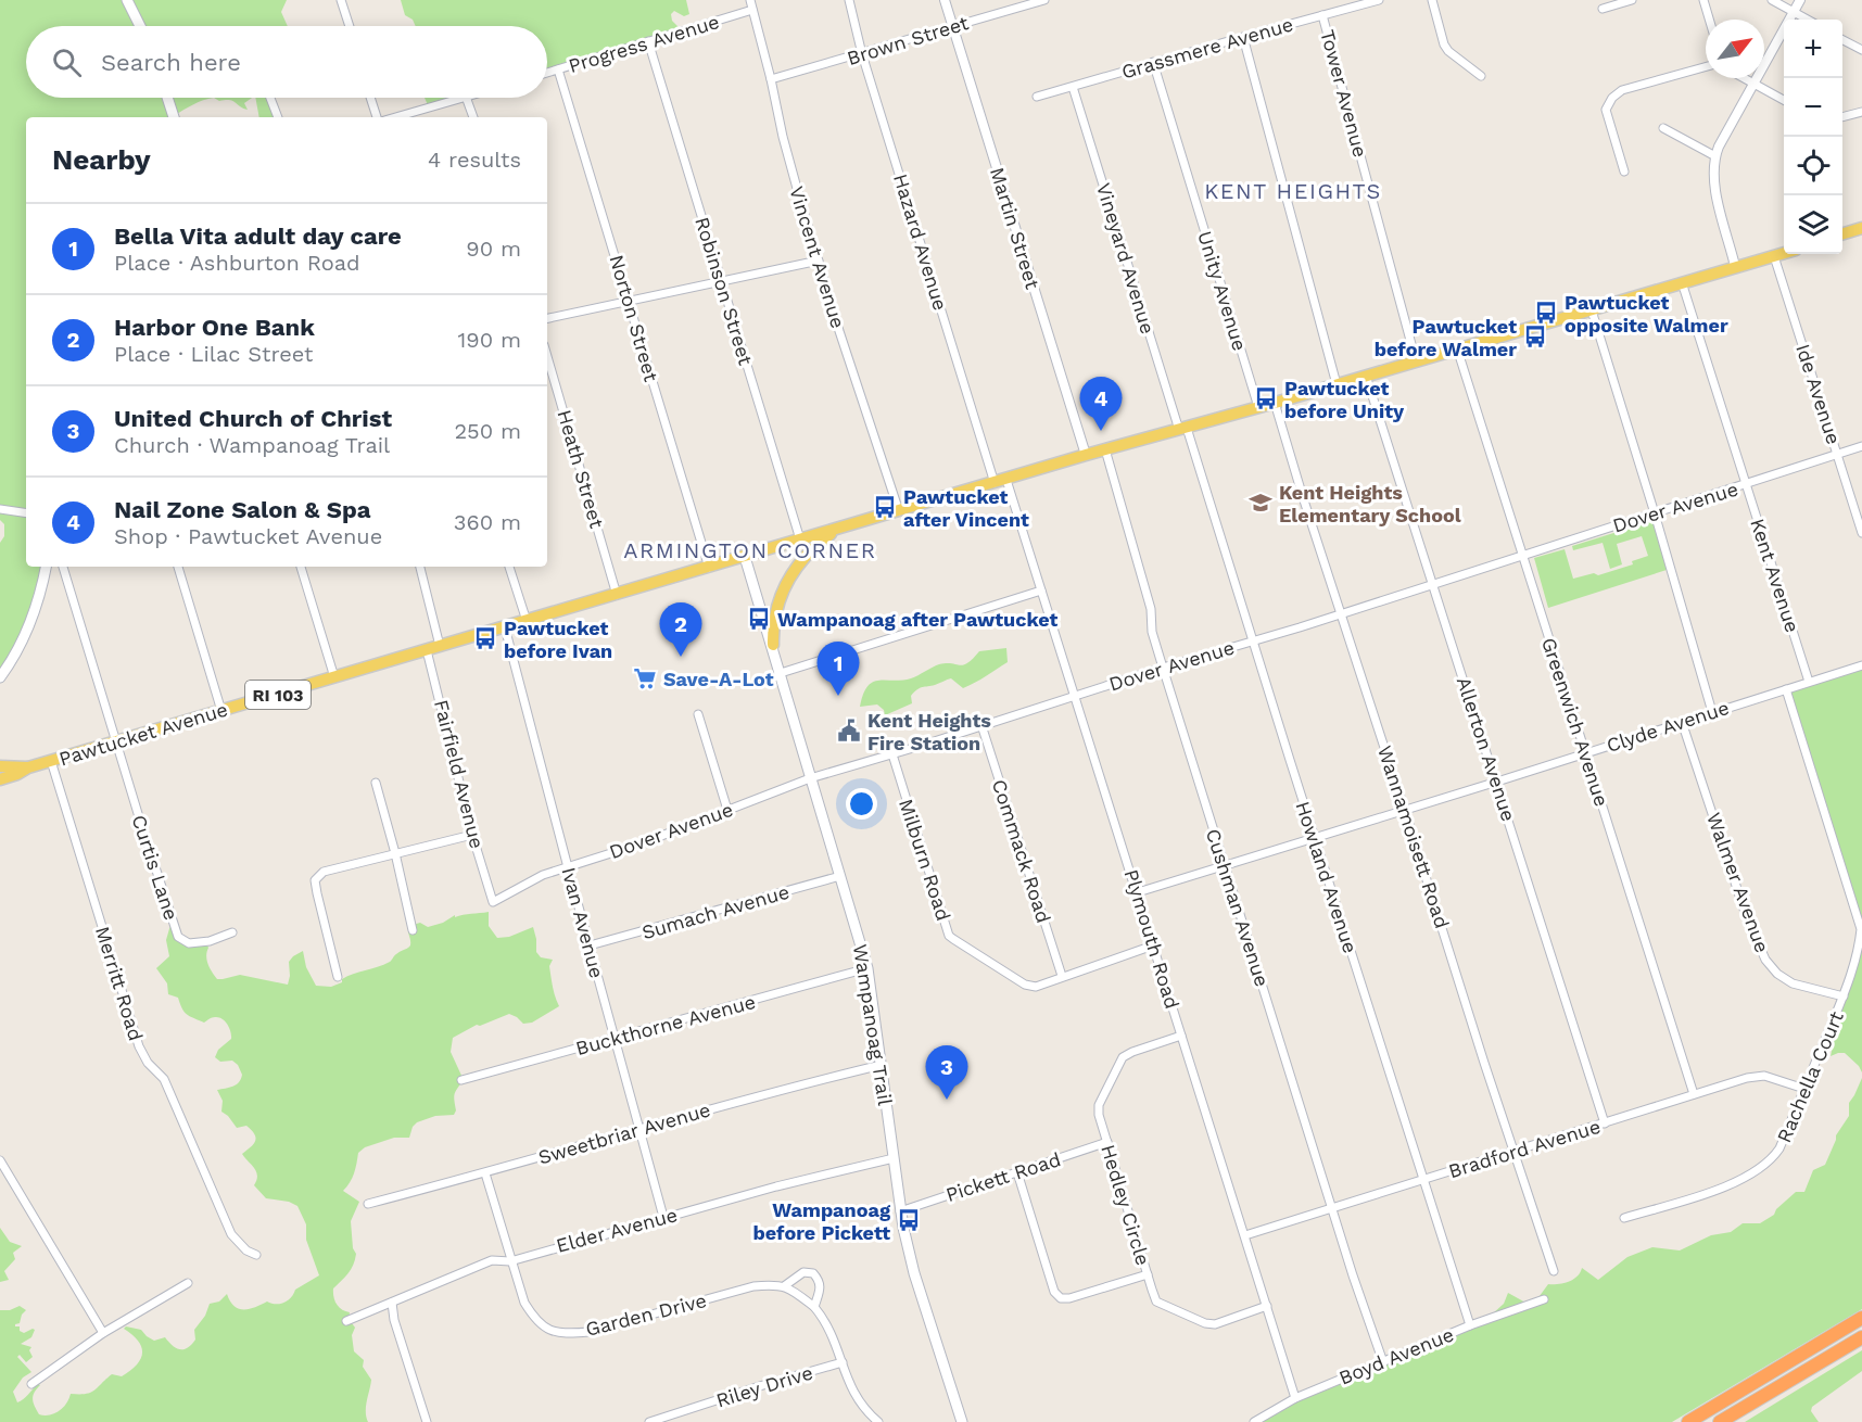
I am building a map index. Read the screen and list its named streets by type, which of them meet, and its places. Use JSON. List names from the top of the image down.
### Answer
{
  "streets": {
    "main road": ["RI 103", "Pawtucket Avenue", "Wampanoag Trail"],
    "street": [
      "Brown Street",
      "Progress Avenue",
      "Grassmere Avenue",
      "Tower Avenue",
      "Martin Street",
      "Hazard Avenue",
      "Vincent Avenue",
      "Vineyard Avenue",
      "Robinson Street",
      "Unity Avenue",
      "Norton Street",
      "Ide Avenue",
      "Heath Street",
      "Dover Avenue",
      "Kent Avenue",
      "Greenwich Avenue",
      "Clyde Avenue",
      "Allerton Avenue",
      "Fairfield Avenue",
      "Wannamoisett Road",
      "Commack Road",
      "Milburn Road",
      "Curtis Lane",
      "Howland Avenue",
      "Walmer Avenue",
      "Cushman Avenue",
      "Sumach Avenue",
      "Ivan Avenue",
      "Plymouth Road",
      "Merritt Road",
      "Buckthorne Avenue",
      "Rachella Court",
      "Sweetbriar Avenue",
      "Bradford Avenue",
      "Pickett Road",
      "Hedley Circle",
      "Elder Avenue",
      "Garden Drive",
      "Boyd Avenue",
      "Riley Drive"
    ]
  },
  "crossings": [
    ["Brown Street", "Martin Street"],
    ["Brown Street", "Hazard Avenue"],
    ["Brown Street", "Vincent Avenue"],
    ["Progress Avenue", "Vincent Avenue"],
    ["Progress Avenue", "Robinson Street"],
    ["Progress Avenue", "Norton Street"],
    ["Grassmere Avenue", "Tower Avenue"],
    ["Grassmere Avenue", "Vineyard Avenue"],
    ["Grassmere Avenue", "Unity Avenue"],
    ["Tower Avenue", "Pawtucket Avenue"],
    ["Martin Street", "Pawtucket Avenue"],
    ["Hazard Avenue", "Pawtucket Avenue"],
    ["Hazard Avenue", "Plymouth Road"],
    ["Vincent Avenue", "Pawtucket Avenue"],
    ["Vineyard Avenue", "Pawtucket Avenue"],
    ["Vineyard Avenue", "Howland Avenue"],
    ["Robinson Street", "Pawtucket Avenue"],
    ["Unity Avenue", "Pawtucket Avenue"],
    ["Norton Street", "Pawtucket Avenue"],
    ["Ide Avenue", "Dover Avenue"],
    ["Ide Avenue", "Pawtucket Avenue"],
    ["Heath Street", "Pawtucket Avenue"],
    ["Dover Avenue", "Kent Avenue"],
    ["Dover Avenue", "Greenwich Avenue"],
    ["Dover Avenue", "Allerton Avenue"],
    ["Dover Avenue", "Fairfield Avenue"],
    ["Dover Avenue", "Wannamoisett Road"],
    ["Dover Avenue", "Commack Road"],
    ["Dover Avenue", "Milburn Road"],
    ["Dover Avenue", "Howland Avenue"],
    ["Dover Avenue", "Cushman Avenue"],
    ["Dover Avenue", "Ivan Avenue"],
    ["Dover Avenue", "Plymouth Road"],
    ["Dover Avenue", "Wampanoag Trail"],
    ["Kent Avenue", "Clyde Avenue"],
    ["Kent Avenue", "Pawtucket Avenue"],
    ["Greenwich Avenue", "Clyde Avenue"],
    ["Greenwich Avenue", "Pawtucket Avenue"],
    ["Greenwich Avenue", "Bradford Avenue"],
    ["Clyde Avenue", "Allerton Avenue"],
    ["Clyde Avenue", "Wannamoisett Road"],
    ["Clyde Avenue", "Howland Avenue"],
    ["Clyde Avenue", "Walmer Avenue"],
    ["Clyde Avenue", "Cushman Avenue"],
    ["Clyde Avenue", "Plymouth Road"],
    ["Clyde Avenue", "Rachella Court"],
    ["Pawtucket Avenue", "Allerton Avenue"],
    ["Pawtucket Avenue", "Fairfield Avenue"],
    ["Pawtucket Avenue", "Wannamoisett Road"],
    ["Pawtucket Avenue", "Curtis Lane"],
    ["Pawtucket Avenue", "Howland Avenue"],
    ["Pawtucket Avenue", "Cushman Avenue"],
    ["Pawtucket Avenue", "Ivan Avenue"],
    ["Pawtucket Avenue", "Plymouth Road"],
    ["Pawtucket Avenue", "Merritt Road"],
    ["Pawtucket Avenue", "Wampanoag Trail"],
    ["Allerton Avenue", "Bradford Avenue"],
    ["Wannamoisett Road", "Bradford Avenue"],
    ["Commack Road", "Milburn Road"],
    ["Milburn Road", "Plymouth Road"],
    ["Howland Avenue", "Bradford Avenue"],
    ["Howland Avenue", "Boyd Avenue"],
    ["Walmer Avenue", "Rachella Court"],
    ["Cushman Avenue", "Bradford Avenue"],
    ["Cushman Avenue", "Boyd Avenue"],
    ["Sumach Avenue", "Ivan Avenue"],
    ["Sumach Avenue", "Wampanoag Trail"],
    ["Ivan Avenue", "Buckthorne Avenue"],
    ["Ivan Avenue", "Sweetbriar Avenue"],
    ["Ivan Avenue", "Elder Avenue"],
    ["Plymouth Road", "Bradford Avenue"],
    ["Plymouth Road", "Hedley Circle"],
    ["Plymouth Road", "Boyd Avenue"],
    ["Buckthorne Avenue", "Wampanoag Trail"],
    ["Wampanoag Trail", "Sweetbriar Avenue"],
    ["Wampanoag Trail", "Pickett Road"],
    ["Wampanoag Trail", "Elder Avenue"],
    ["Rachella Court", "Bradford Avenue"],
    ["Sweetbriar Avenue", "Garden Drive"],
    ["Pickett Road", "Hedley Circle"],
    ["Elder Avenue", "Garden Drive"]
  ],
  "districts": ["KENT HEIGHTS", "ARMINGTON CORNER"],
  "places": {
    "bus stop": [
      "Pawtucket opposite Walmer",
      "Pawtucket before Walmer",
      "Pawtucket before Unity",
      "Pawtucket after Vincent",
      "Wampanoag after Pawtucket",
      "Pawtucket before Ivan",
      "Wampanoag before Pickett"
    ],
    "school or university": ["Kent Heights Elementary School"],
    "supermarket": ["Save-A-Lot"],
    "public building": ["Kent Heights Fire Station"]
  },
  "north": "top right",
  "page": {
    "map_buttons": ["+", "−"],
    "search": "Search here",
    "heading": ["Nearby", "4 results"],
    "list": [
      {
        "mark": "1",
        "name": "Bella Vita adult day care",
        "note": "Place · Ashburton Road",
        "value": "90 m"
      },
      {
        "mark": "2",
        "name": "Harbor One Bank",
        "note": "Place · Lilac Street",
        "value": "190 m"
      },
      {
        "mark": "3",
        "name": "United Church of Christ",
        "note": "Church · Wampanoag Trail",
        "value": "250 m"
      },
      {
        "mark": "4",
        "name": "Nail Zone Salon & Spa",
        "note": "Shop · Pawtucket Avenue",
        "value": "360 m"
      }
    ],
    "pins": [
      "4",
      "2",
      "1",
      "3"
    ]
  }
}
